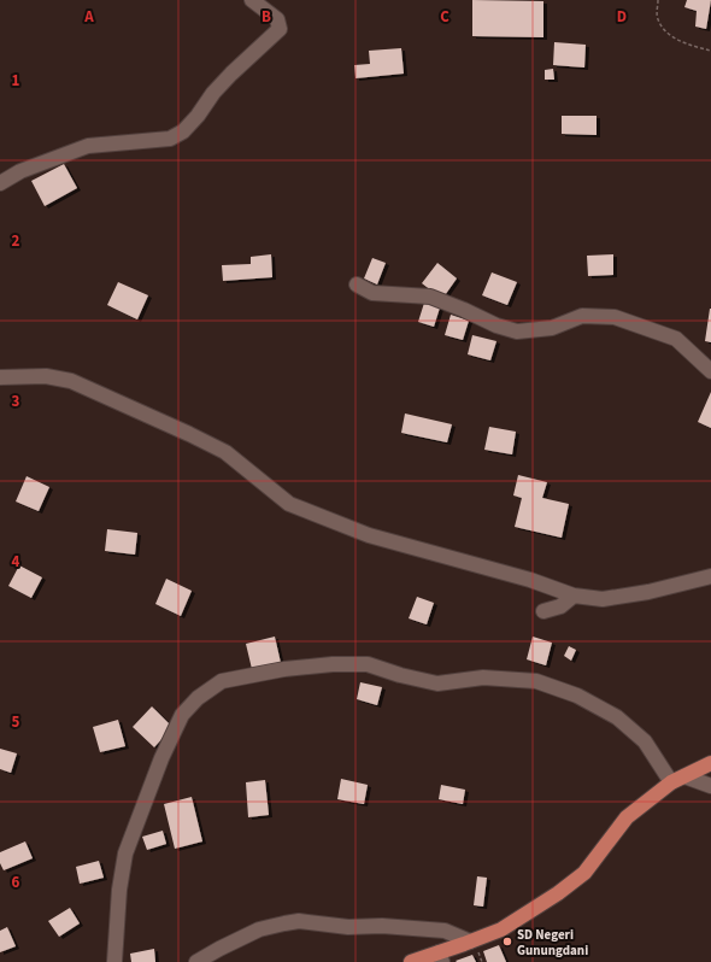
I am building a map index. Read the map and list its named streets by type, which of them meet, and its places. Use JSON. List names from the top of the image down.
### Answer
{
  "places": ["SD Negeri Gunungdani"],
  "grid": {
    "columns": [
      "A",
      "B",
      "C",
      "D"
    ],
    "rows": [
      "1",
      "2",
      "3",
      "4",
      "5",
      "6"
    ]
  }
}
